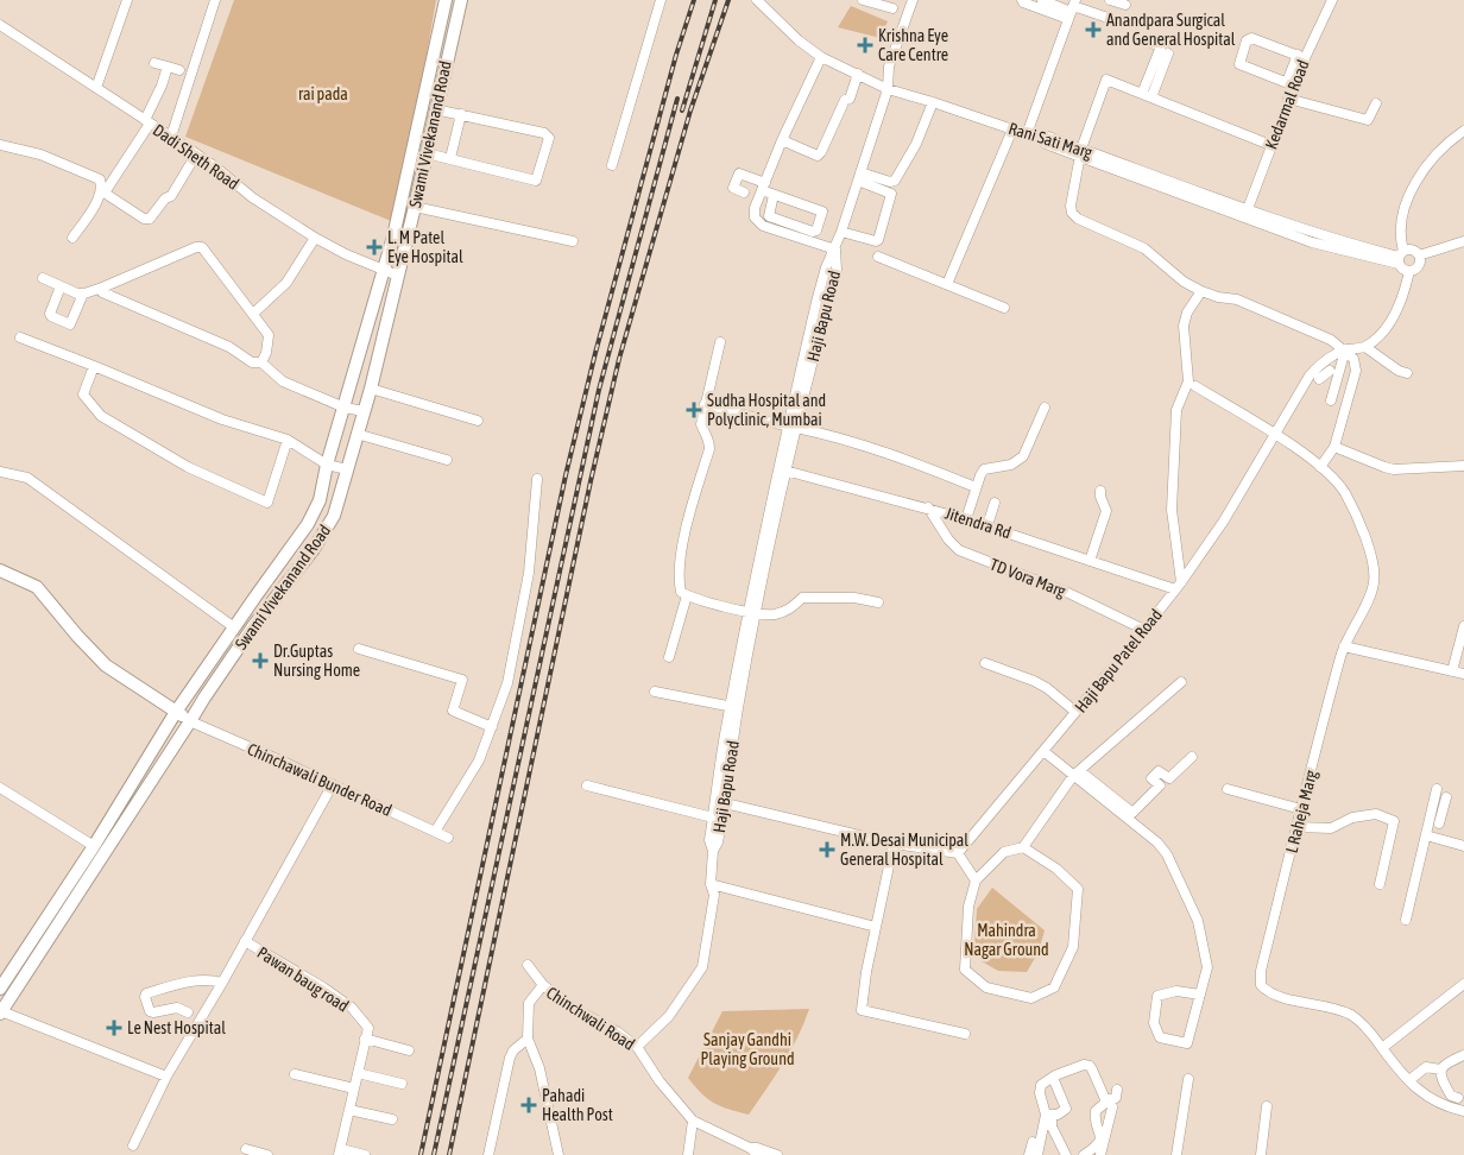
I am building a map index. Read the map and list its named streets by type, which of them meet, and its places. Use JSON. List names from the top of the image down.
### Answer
{
  "streets": {
    "main road": ["Swami Vivekanand Road"],
    "street": [
      "Kedarmal Road",
      "Rani Sati Marg",
      "Dadi Sheth Road",
      "Haji Bapu Road",
      "Jitendra Rd",
      "TD Vora Marg",
      "Haji Bapu Patel Road",
      "Chinchawali Bunder Road",
      "L Raheja Marg",
      "Pawan baug road",
      "Chinchwali Road"
    ]
  },
  "crossings": [
    ["Kedarmal Road", "Rani Sati Marg"],
    ["Swami Vivekanand Road", "Dadi Sheth Road"],
    ["Swami Vivekanand Road", "Chinchawali Bunder Road"],
    ["Haji Bapu Road", "Jitendra Rd"],
    ["Haji Bapu Road", "Chinchwali Road"],
    ["Jitendra Rd", "TD Vora Marg"],
    ["Jitendra Rd", "Haji Bapu Patel Road"],
    ["TD Vora Marg", "Haji Bapu Patel Road"],
    ["Haji Bapu Patel Road", "L Raheja Marg"]
  ],
  "parks": ["rai pada", "Mahindra Nagar Ground", "Sanjay Gandhi Playing Ground"],
  "places": {
    "health": [
      "Anandpara Surgical and General Hospital",
      "Krishna Eye Care Centre",
      "L. M Patel Eye Hospital",
      "Sudha Hospital and Polyclinic, Mumbai",
      "Dr.Guptas Nursing Home",
      "M.W. Desai Municipal General Hospital",
      "Le Nest Hospital",
      "Pahadi Health Post"
    ]
  }
}
